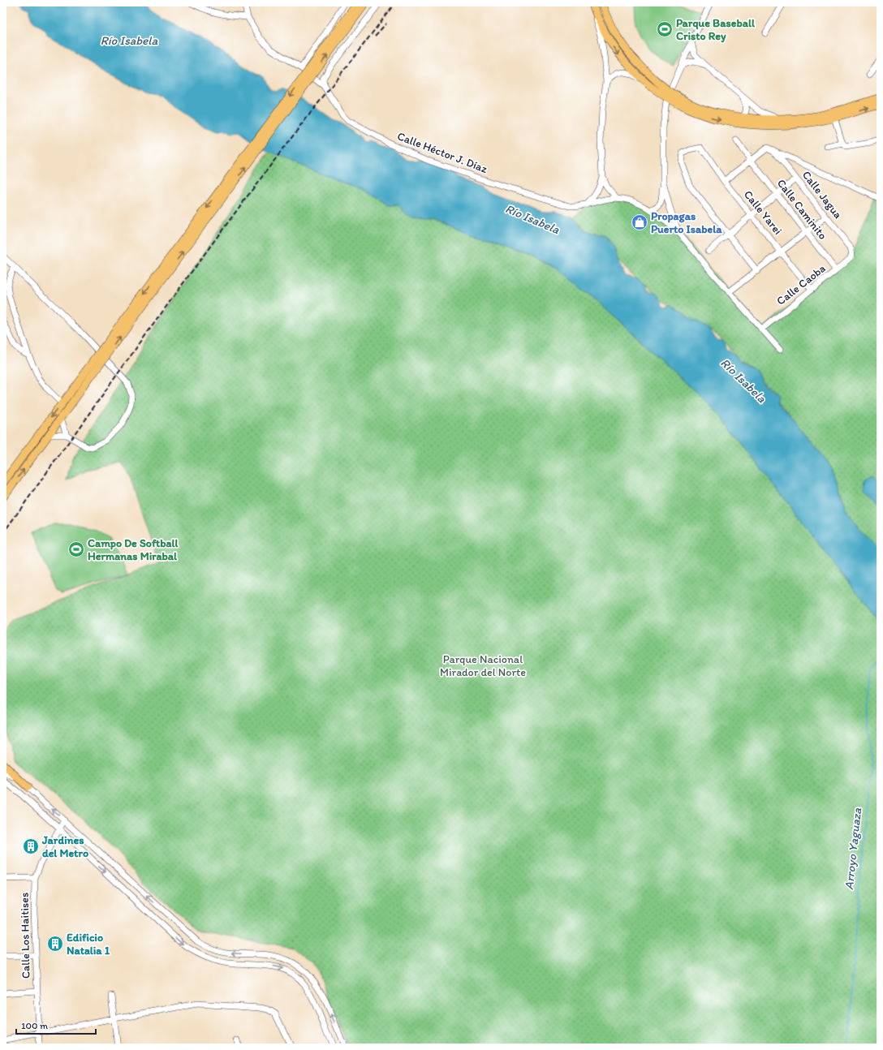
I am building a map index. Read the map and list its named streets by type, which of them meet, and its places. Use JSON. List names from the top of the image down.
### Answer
{
  "streets": {
    "street": [
      "Calle Héctor J. Díaz",
      "Calle Jagua",
      "Calle Caminito",
      "Calle Yarei",
      "Calle Caoba",
      "Calle Los Haitises"
    ]
  },
  "crossings": [
    ["Calle Jagua", "Calle Caoba"],
    ["Calle Caminito", "Calle Caoba"],
    ["Calle Yarei", "Calle Caoba"]
  ],
  "water": ["Río Isabela", "Arroyo Yaguaza"],
  "parks": ["Parque Nacional Mirador del Norte"],
  "places": {
    "sports": ["Parque Baseball Cristo Rey", "Campo De Softball Hermanas Mirabal"],
    "shop": ["Propagas Puerto Isabela"],
    "building": ["Jardines del Metro", "Edificio Natalia 1"]
  },
  "scale_bar": "100 m"
}
